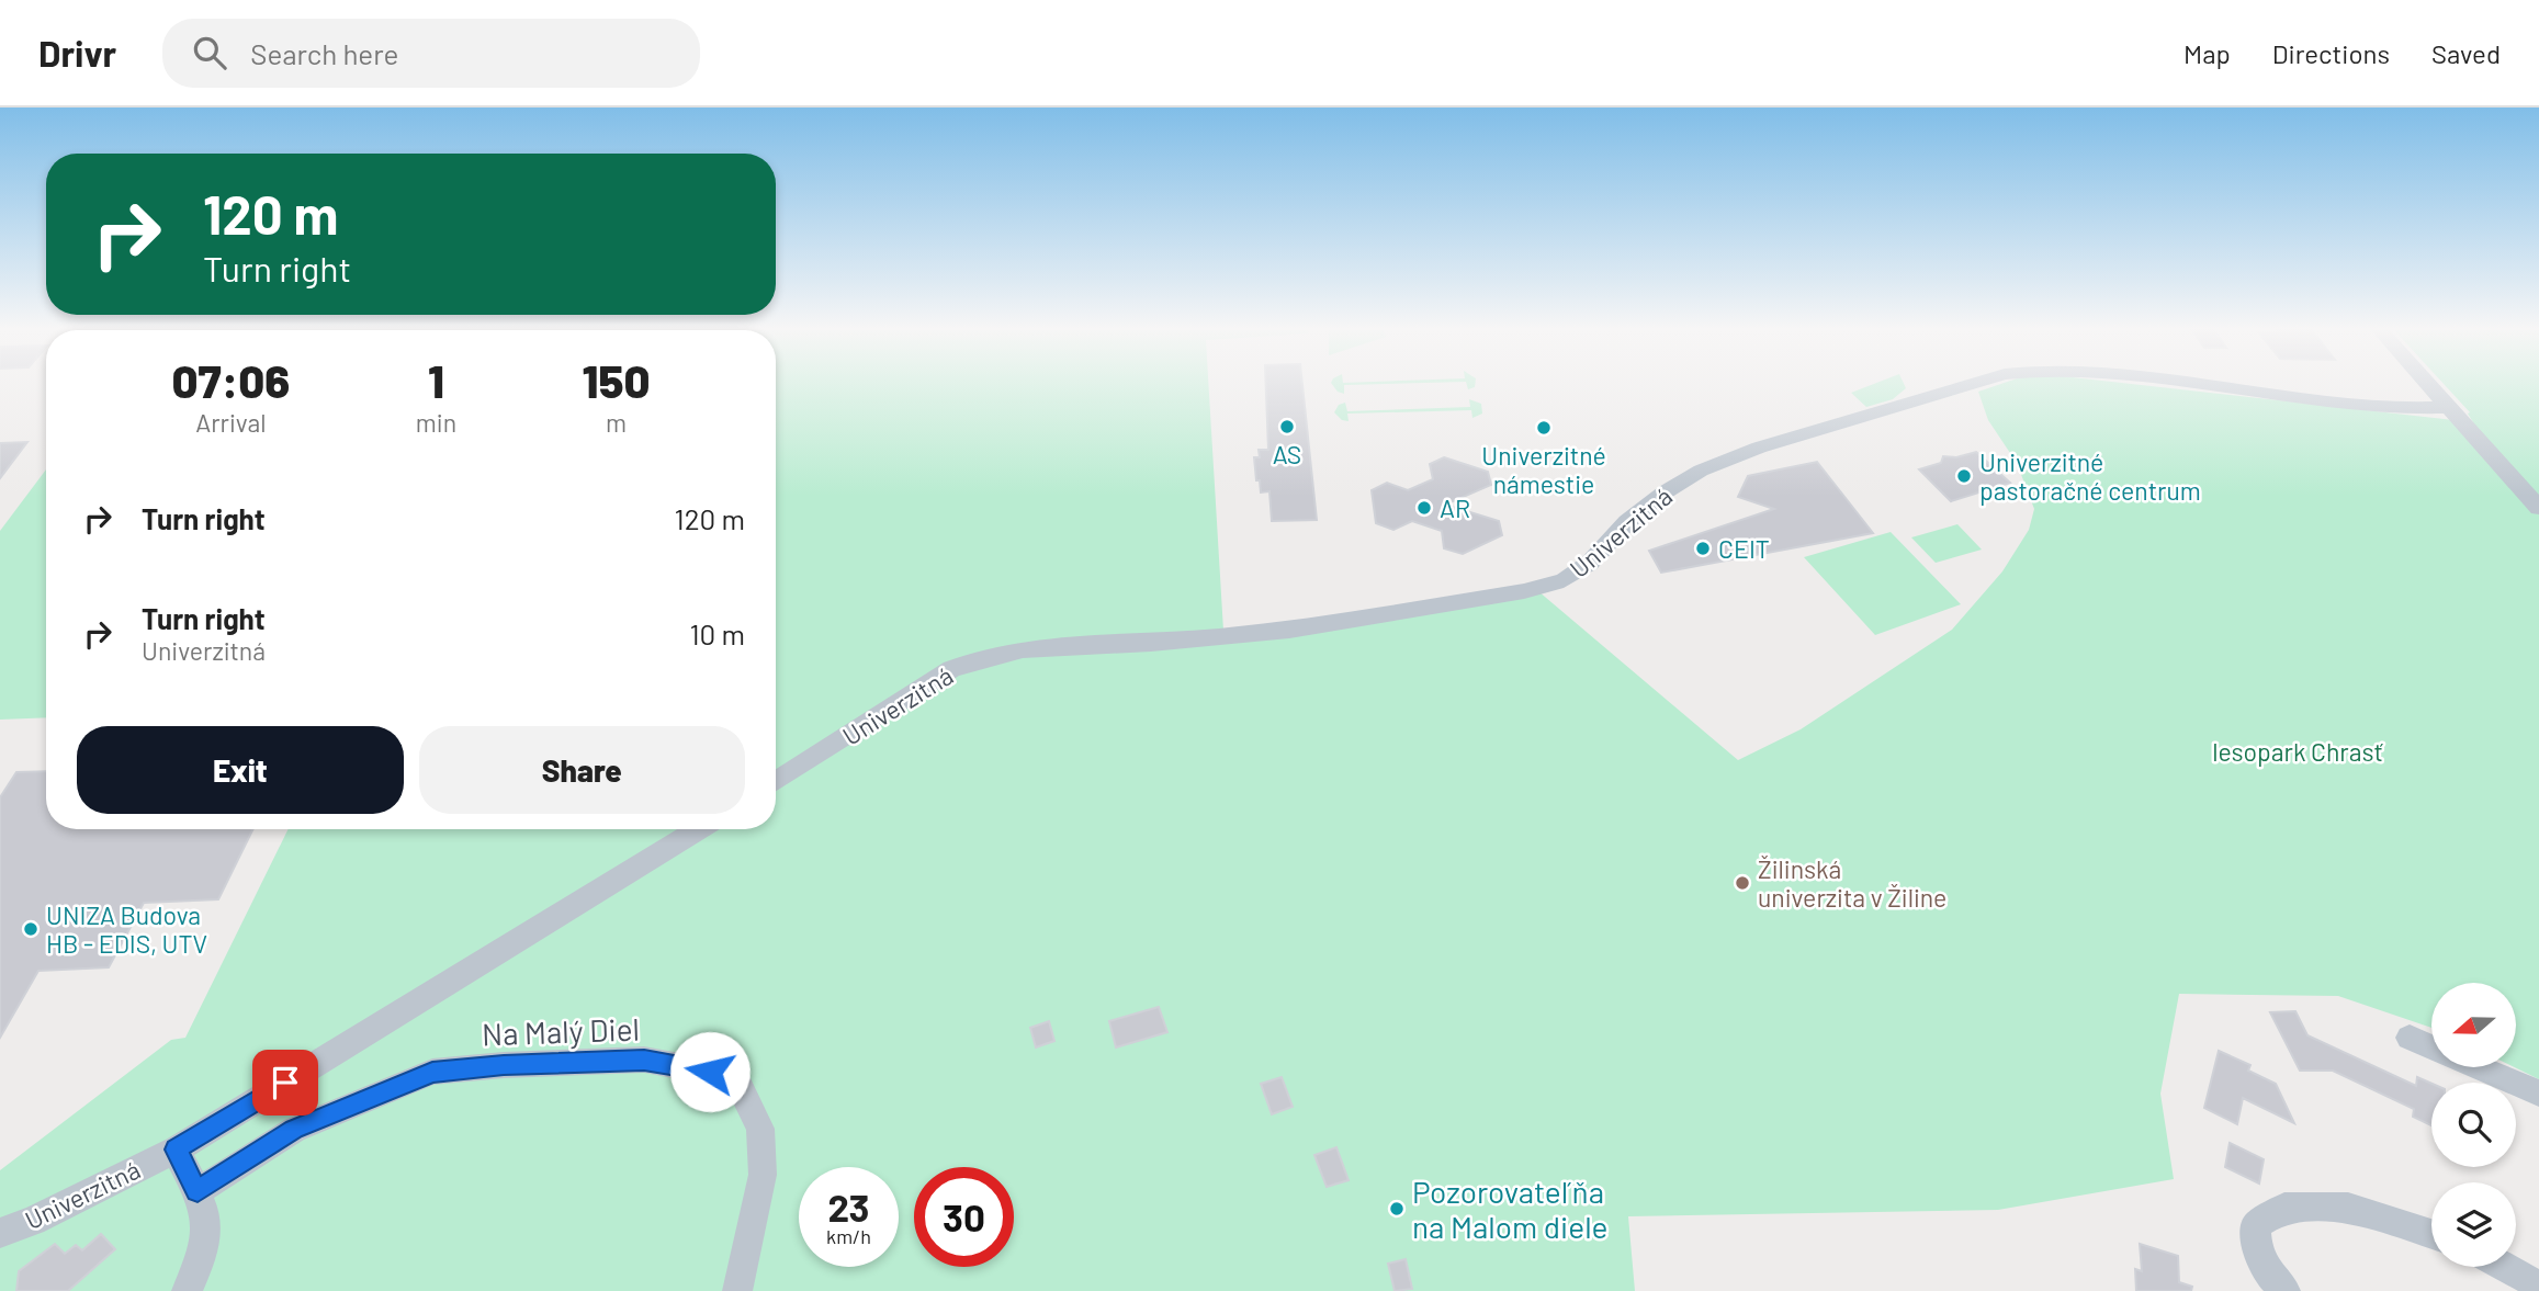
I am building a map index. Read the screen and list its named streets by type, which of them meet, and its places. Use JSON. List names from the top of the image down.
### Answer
{
  "streets": {
    "street": ["Univerzitná", "Na Malý Diel"]
  },
  "parks": ["lesopark Chrasť"],
  "places": [
    "AS",
    "Univerzitné námestie",
    "Univerzitné pastoračné centrum",
    "AR",
    "CEIT",
    "Žilinská univerzita v Žiline",
    "UNIZA Budova HB - EDIS, UTV",
    "Pozorovateľňa na Malom diele"
  ],
  "north": "left",
  "page": {
    "header": "Drivr",
    "search": "Search here",
    "nav": ["Map", "Directions", "Saved"],
    "turn": ["120 m", "Turn right"],
    "eta": [
      "07:06",
      "Arrival",
      "1",
      "min",
      "150",
      "m"
    ],
    "list": [
      {
        "name": "Turn right",
        "value": "120 m"
      },
      {
        "name": "Turn right",
        "note": "Univerzitná",
        "value": "10 m"
      }
    ],
    "buttons": ["Exit", "Share"],
    "speed": "23 km/h",
    "limit": "30"
  }
}
